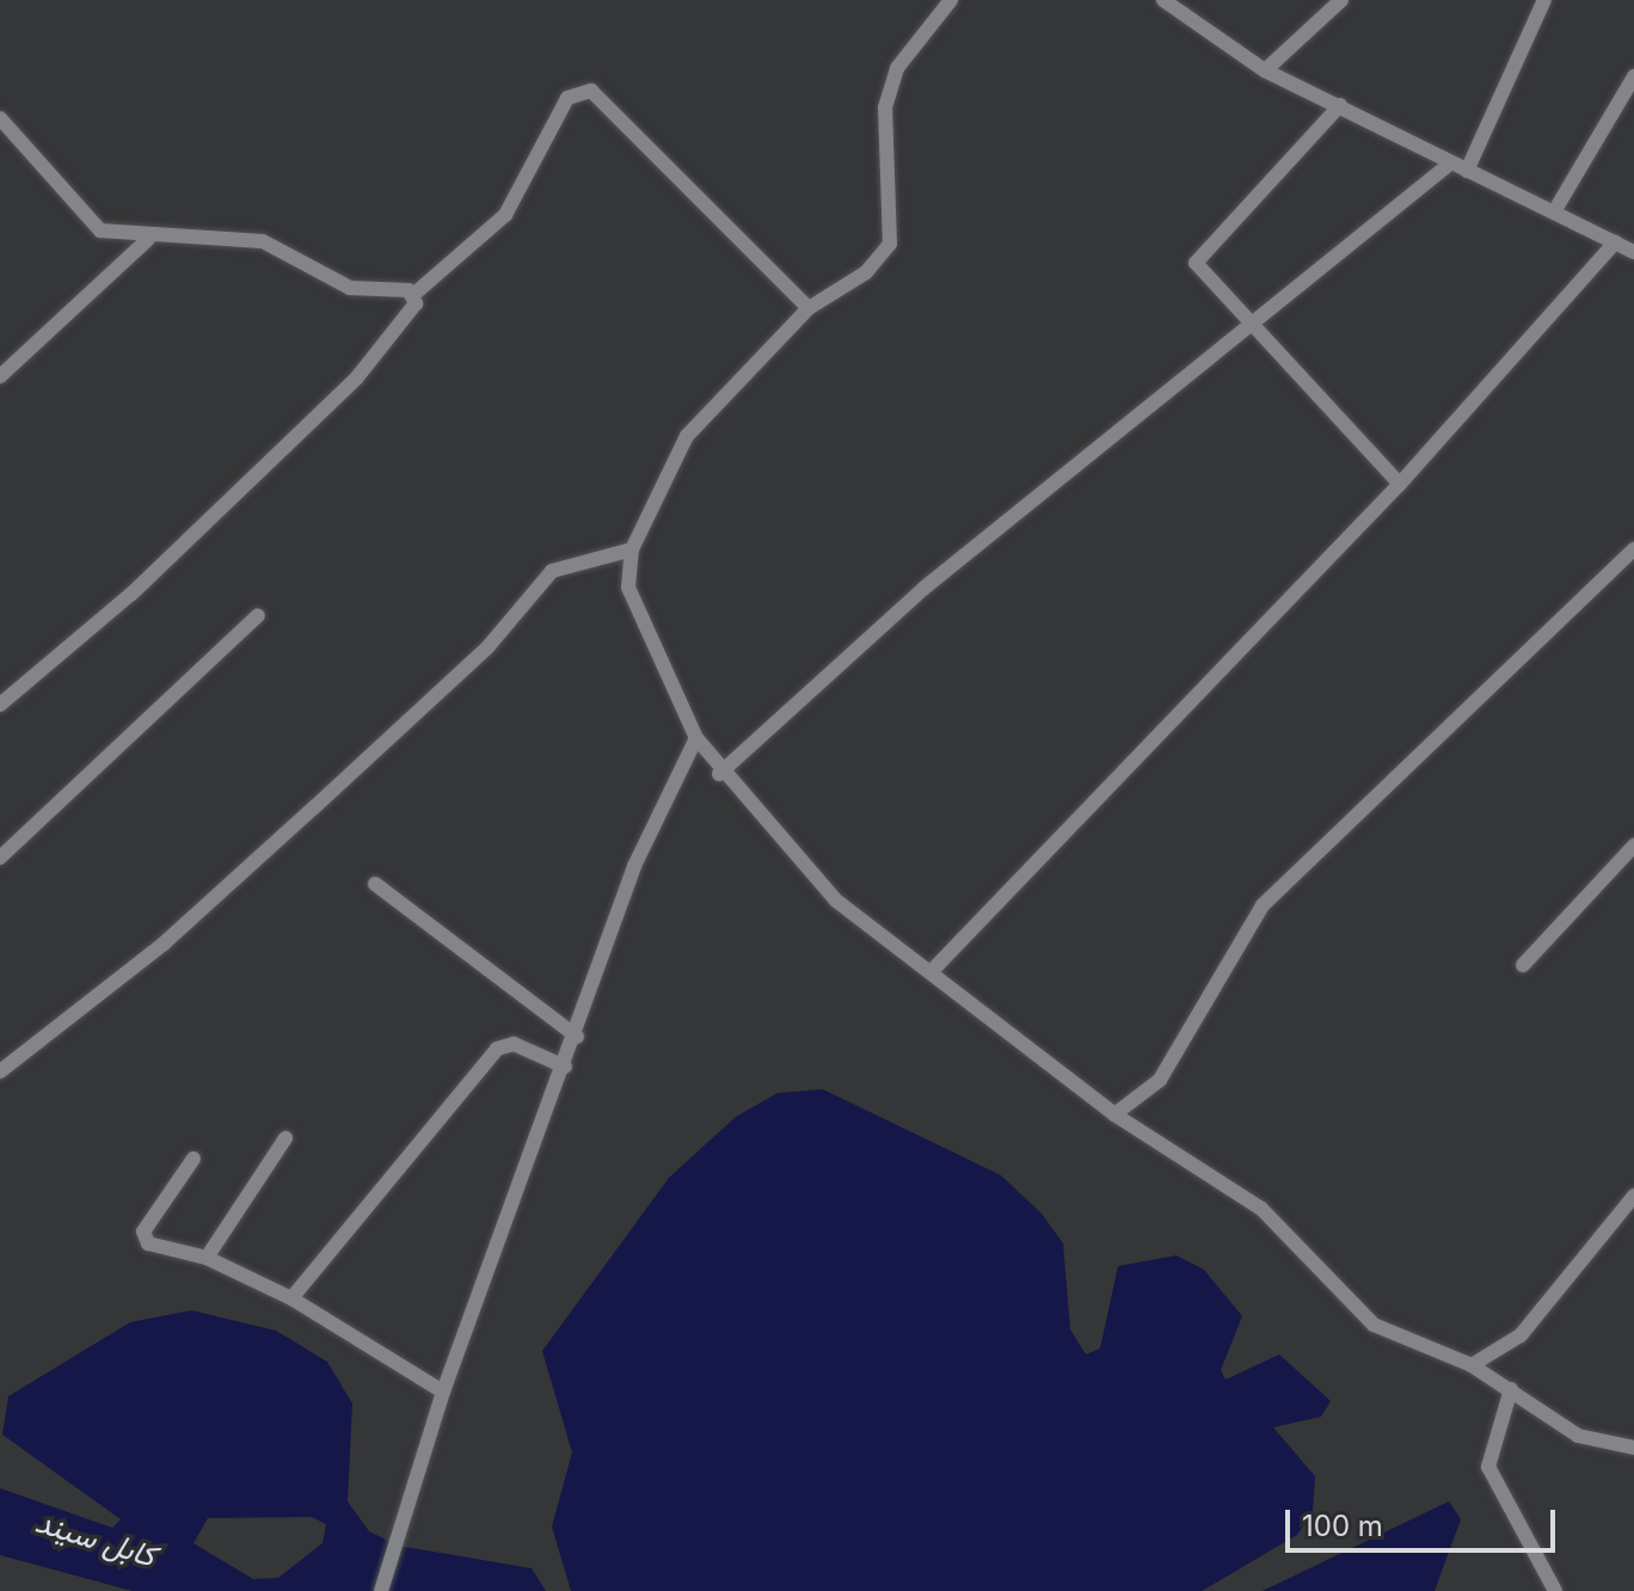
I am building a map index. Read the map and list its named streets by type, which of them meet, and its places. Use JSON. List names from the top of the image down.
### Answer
{
  "water": ["کابل سيند"],
  "scale_bar": "100 m"
}
